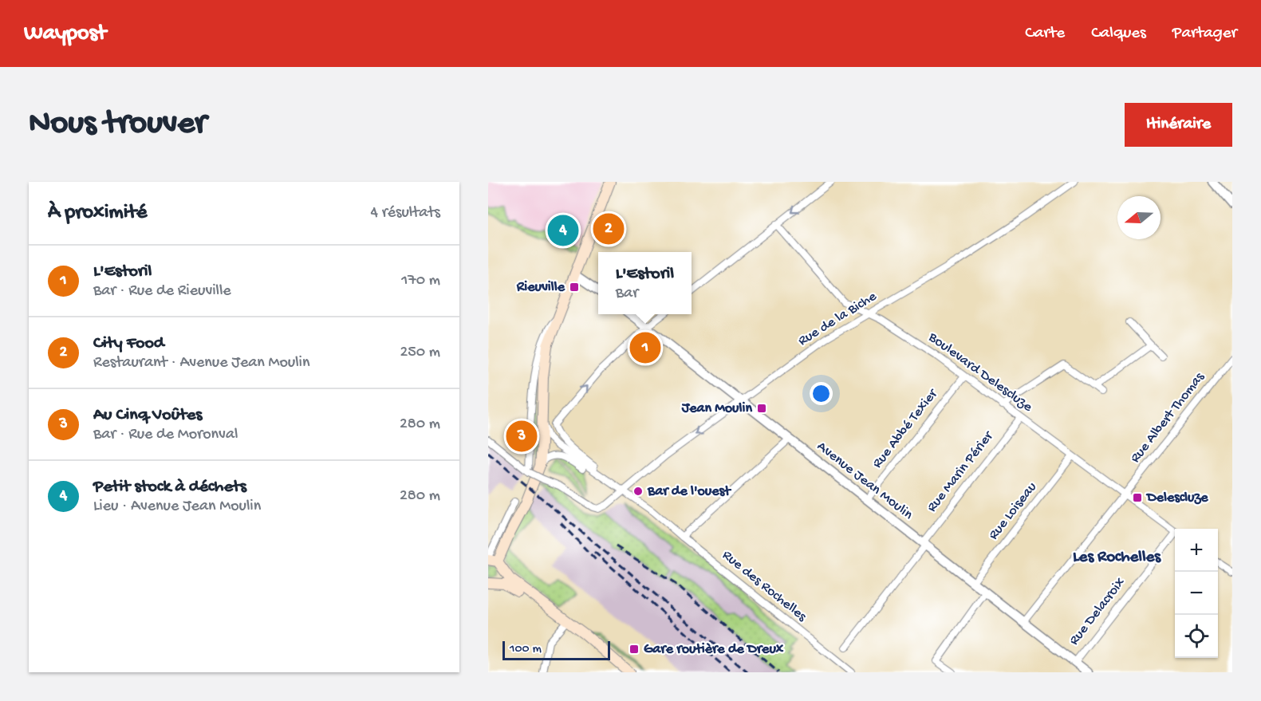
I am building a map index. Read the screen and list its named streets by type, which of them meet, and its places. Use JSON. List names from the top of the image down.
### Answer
{
  "streets": {
    "street": [
      "Rue de la Biche",
      "Boulevard Delescluze",
      "Rue Albert Thomas",
      "Rue Abbé Texier",
      "Rue Marin Périer",
      "Avenue Jean Moulin",
      "Rue Loiseau",
      "Rue des Rochelles",
      "Rue Delacroix"
    ]
  },
  "crossings": [
    ["Rue de la Biche", "Boulevard Delescluze"],
    ["Rue de la Biche", "Avenue Jean Moulin"],
    ["Rue de la Biche", "Rue des Rochelles"],
    ["Boulevard Delescluze", "Rue Albert Thomas"],
    ["Boulevard Delescluze", "Rue Abbé Texier"],
    ["Boulevard Delescluze", "Rue Marin Périer"],
    ["Boulevard Delescluze", "Rue Loiseau"],
    ["Rue Albert Thomas", "Avenue Jean Moulin"],
    ["Rue Abbé Texier", "Avenue Jean Moulin"],
    ["Rue Marin Périer", "Avenue Jean Moulin"],
    ["Avenue Jean Moulin", "Rue Loiseau"],
    ["Avenue Jean Moulin", "Rue des Rochelles"],
    ["Avenue Jean Moulin", "Rue Delacroix"]
  ],
  "districts": ["Les Rochelles"],
  "places": {
    "transit": [
      "Rieuville",
      "Jean Moulin",
      "Delescluze",
      "Gare routière de Dreux"
    ],
    "other": ["Bar de l'ouest"]
  },
  "scale_bar": "100 m",
  "north": "left",
  "page": {
    "header": "Waypost",
    "nav": ["Carte", "Calques", "Partager"],
    "buttons": "Itinéraire",
    "title": "Nous trouver",
    "heading": ["À proximité", "4 résultats"],
    "pins": [
      "2",
      "4",
      "1",
      "3"
    ],
    "list": [
      {
        "mark": "1",
        "name": "L'Estoril",
        "note": "Bar · Rue de Rieuville",
        "value": "170 m"
      },
      {
        "mark": "2",
        "name": "City Food",
        "note": "Restaurant · Avenue Jean Moulin",
        "value": "250 m"
      },
      {
        "mark": "3",
        "name": "Au Cinq Voûtes",
        "note": "Bar · Rue de Moronval",
        "value": "280 m"
      },
      {
        "mark": "4",
        "name": "Petit stock à déchets",
        "note": "Lieu · Avenue Jean Moulin",
        "value": "280 m"
      }
    ],
    "popup": ["L'Estoril", "Bar"],
    "map_buttons": ["+", "−"],
    "scale": "100 m"
  }
}
